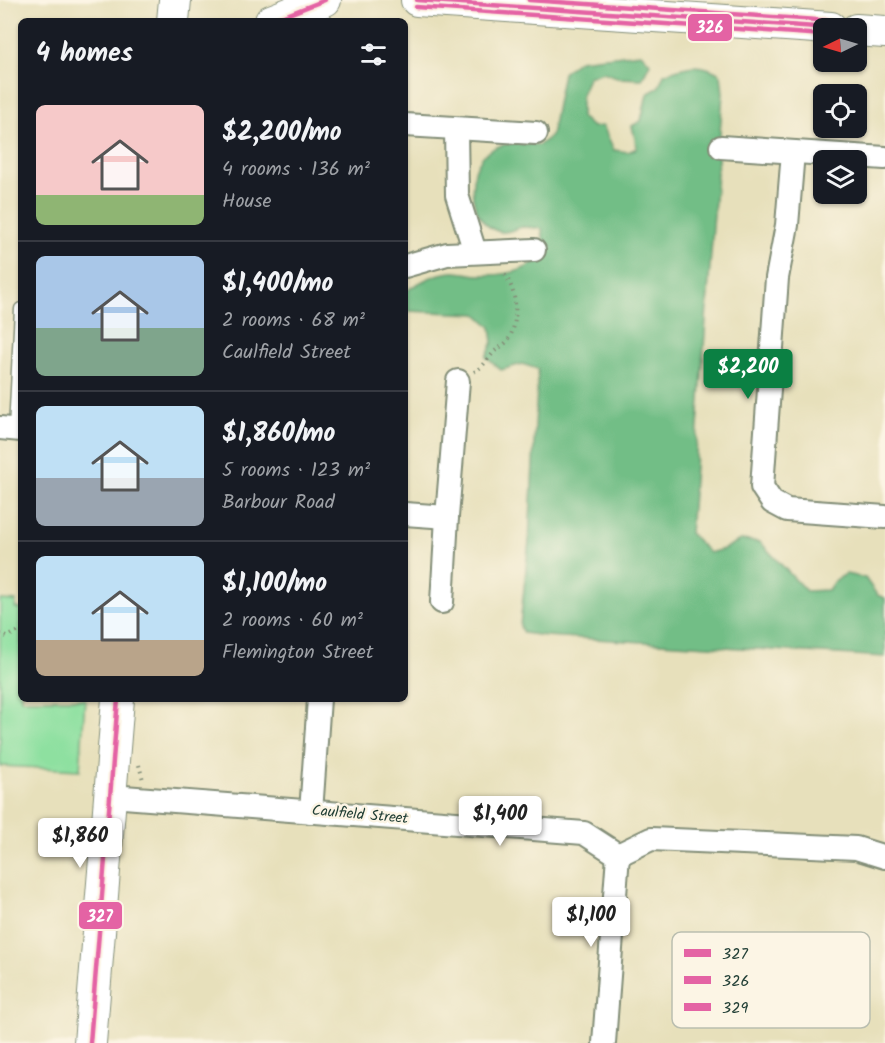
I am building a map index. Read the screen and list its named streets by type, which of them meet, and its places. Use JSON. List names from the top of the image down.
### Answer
{
  "streets": {
    "street": ["Caulfield Street"]
  },
  "lines": ["transit line 327", "transit line 329", "transit line 326"],
  "legend": ["327", "326", "329"],
  "north": "left",
  "page": {
    "heading": "4 homes",
    "list": [
      {
        "name": "$2,200/mo",
        "note": "4 rooms · 136 m² · House"
      },
      {
        "name": "$1,400/mo",
        "note": "2 rooms · 68 m² · Caulfield Street"
      },
      {
        "name": "$1,860/mo",
        "note": "5 rooms · 123 m² · Barbour Road"
      },
      {
        "name": "$1,100/mo",
        "note": "2 rooms · 60 m² · Flemington Street"
      }
    ],
    "price": [
      "$2,200",
      "$1,400",
      "$1,860",
      "$1,100"
    ]
  }
}
